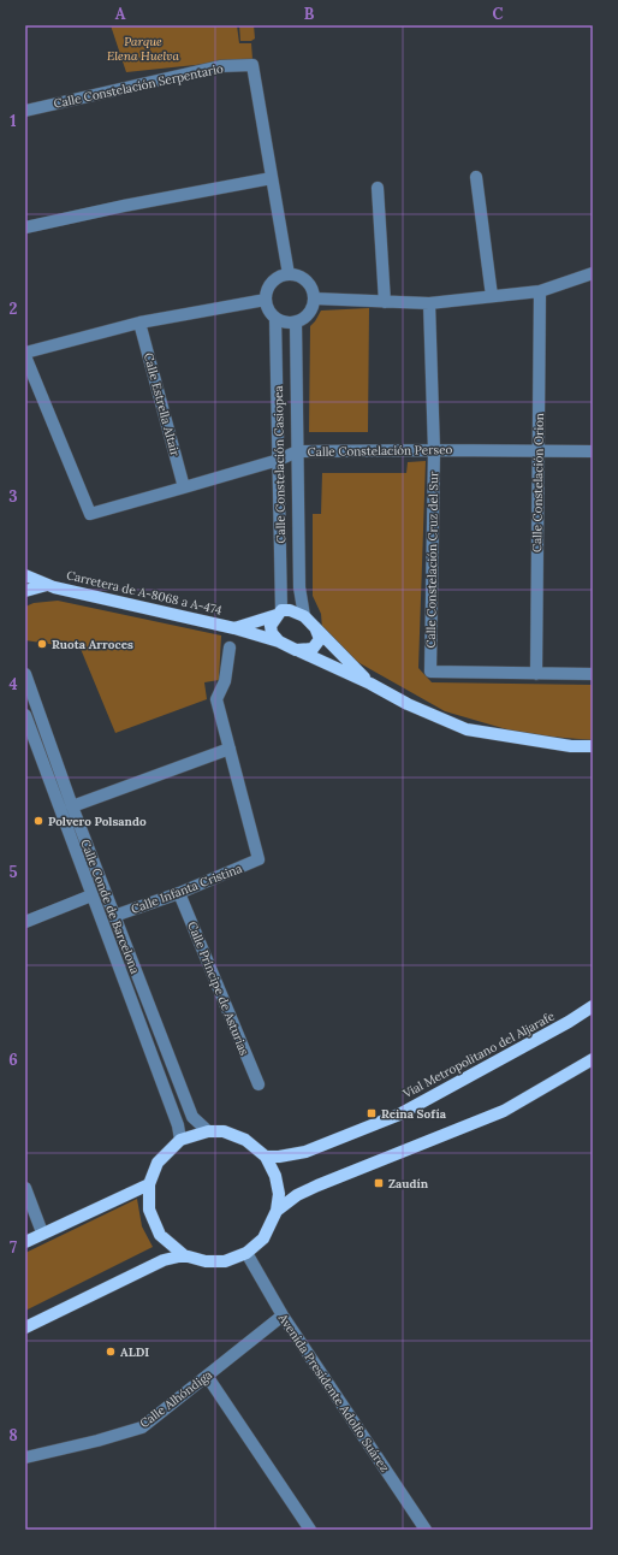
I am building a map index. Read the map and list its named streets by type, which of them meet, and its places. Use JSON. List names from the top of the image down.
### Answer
{
  "streets": {
    "main road": ["Carretera de A-8068 a A-474", "Vial Metropolitano del Aljarafe"],
    "street": [
      "Calle Constelación Serpentario",
      "Calle Estrella Altair",
      "Calle Constelación Perseo",
      "Calle Constelación Casiopea",
      "Calle Constelación Orion",
      "Calle Constelación Cruz del Sur",
      "Calle Infanta Cristina",
      "Calle Conde de Barcelona",
      "Calle Príncipe de Asturias",
      "Avenida Presidente Adolfo Suárez",
      "Calle Alhóndiga"
    ]
  },
  "crossings": [
    ["Calle Estrella Altair", "Calle Constelación Perseo"],
    ["Calle Constelación Perseo", "Calle Constelación Casiopea"],
    ["Calle Constelación Perseo", "Calle Constelación Orion"],
    ["Calle Constelación Perseo", "Calle Constelación Cruz del Sur"],
    ["Calle Constelación Casiopea", "Carretera de A-8068 a A-474"],
    ["Calle Constelación Orion", "Calle Constelación Cruz del Sur"],
    ["Calle Infanta Cristina", "Calle Conde de Barcelona"],
    ["Calle Infanta Cristina", "Calle Príncipe de Asturias"],
    ["Calle Conde de Barcelona", "Vial Metropolitano del Aljarafe"],
    ["Calle Conde de Barcelona", "Avenida Presidente Adolfo Suárez"],
    ["Vial Metropolitano del Aljarafe", "Avenida Presidente Adolfo Suárez"],
    ["Avenida Presidente Adolfo Suárez", "Calle Alhóndiga"]
  ],
  "parks": ["Parque Elena Huelva"],
  "places": {
    "other": ["Ruota Arroces", "Polvero Polsando", "ALDI"],
    "transit": ["Reina Sofía", "Zaudín"]
  },
  "grid": {
    "columns": ["A", "B", "C"],
    "rows": [
      "1",
      "2",
      "3",
      "4",
      "5",
      "6",
      "7",
      "8"
    ]
  }
}
